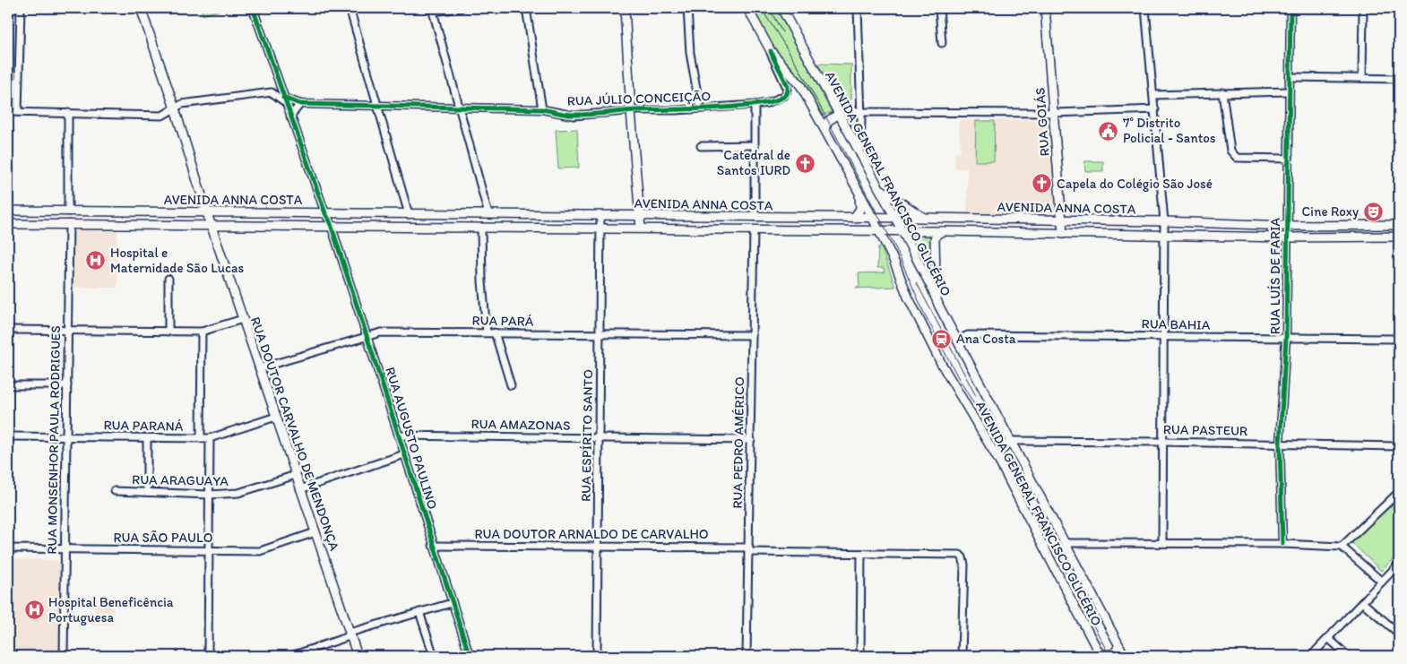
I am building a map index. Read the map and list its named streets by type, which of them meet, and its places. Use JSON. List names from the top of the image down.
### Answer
{
  "streets": {
    "main road": [
      "RUA GOIÁS",
      "AVENIDA GENERAL FRANCISCO GLICÉRIO",
      "AVENIDA ANNA COSTA",
      "RUA DOUTOR CARVALHO DE MENDONÇA"
    ],
    "street": [
      "RUA JÚLIO CONCEIÇÃO",
      "RUA LUÍS DE FARIA",
      "RUA PARÁ",
      "RUA BAHIA",
      "RUA AMAZONAS",
      "RUA PARANÁ",
      "RUA PASTEUR",
      "RUA ESPÍRITO SANTO",
      "RUA AUGUSTO PAULINO",
      "RUA MONSENHOR PAULA RODRIGUES",
      "RUA PEDRO AMÉRICO",
      "RUA ARAGUAYA",
      "RUA DOUTOR ARNALDO DE CARVALHO",
      "RUA SÃO PAULO"
    ]
  },
  "crossings": [
    ["RUA JÚLIO CONCEIÇÃO", "AVENIDA GENERAL FRANCISCO GLICÉRIO"],
    ["RUA JÚLIO CONCEIÇÃO", "RUA AUGUSTO PAULINO"],
    ["RUA GOIÁS", "AVENIDA ANNA COSTA"],
    ["AVENIDA GENERAL FRANCISCO GLICÉRIO", "AVENIDA ANNA COSTA"],
    ["AVENIDA GENERAL FRANCISCO GLICÉRIO", "RUA BAHIA"],
    ["AVENIDA GENERAL FRANCISCO GLICÉRIO", "RUA PASTEUR"],
    ["AVENIDA ANNA COSTA", "RUA LUÍS DE FARIA"],
    ["AVENIDA ANNA COSTA", "RUA DOUTOR CARVALHO DE MENDONÇA"],
    ["AVENIDA ANNA COSTA", "RUA ESPÍRITO SANTO"],
    ["AVENIDA ANNA COSTA", "RUA AUGUSTO PAULINO"],
    ["AVENIDA ANNA COSTA", "RUA MONSENHOR PAULA RODRIGUES"],
    ["AVENIDA ANNA COSTA", "RUA PEDRO AMÉRICO"],
    ["RUA LUÍS DE FARIA", "RUA BAHIA"],
    ["RUA LUÍS DE FARIA", "RUA PASTEUR"],
    ["RUA PARÁ", "RUA DOUTOR CARVALHO DE MENDONÇA"],
    ["RUA PARÁ", "RUA ESPÍRITO SANTO"],
    ["RUA PARÁ", "RUA AUGUSTO PAULINO"],
    ["RUA PARÁ", "RUA PEDRO AMÉRICO"],
    ["RUA AMAZONAS", "RUA ESPÍRITO SANTO"],
    ["RUA AMAZONAS", "RUA AUGUSTO PAULINO"],
    ["RUA AMAZONAS", "RUA PEDRO AMÉRICO"],
    ["RUA PARANÁ", "RUA DOUTOR CARVALHO DE MENDONÇA"],
    ["RUA PARANÁ", "RUA MONSENHOR PAULA RODRIGUES"],
    ["RUA DOUTOR CARVALHO DE MENDONÇA", "RUA ARAGUAYA"],
    ["RUA DOUTOR CARVALHO DE MENDONÇA", "RUA SÃO PAULO"],
    ["RUA ESPÍRITO SANTO", "RUA DOUTOR ARNALDO DE CARVALHO"],
    ["RUA AUGUSTO PAULINO", "RUA DOUTOR ARNALDO DE CARVALHO"],
    ["RUA MONSENHOR PAULA RODRIGUES", "RUA SÃO PAULO"],
    ["RUA PEDRO AMÉRICO", "RUA DOUTOR ARNALDO DE CARVALHO"]
  ],
  "places": {
    "public building": ["7° Distrito Policial - Santos"],
    "church": ["Catedral de Santos IURD", "Capela do Colégio São José"],
    "theatre": ["Cine Roxy"],
    "hospital": ["Hospital e Maternidade São Lucas", "Hospital Beneficência Portuguesa"],
    "station": ["Ana Costa"]
  }
}
